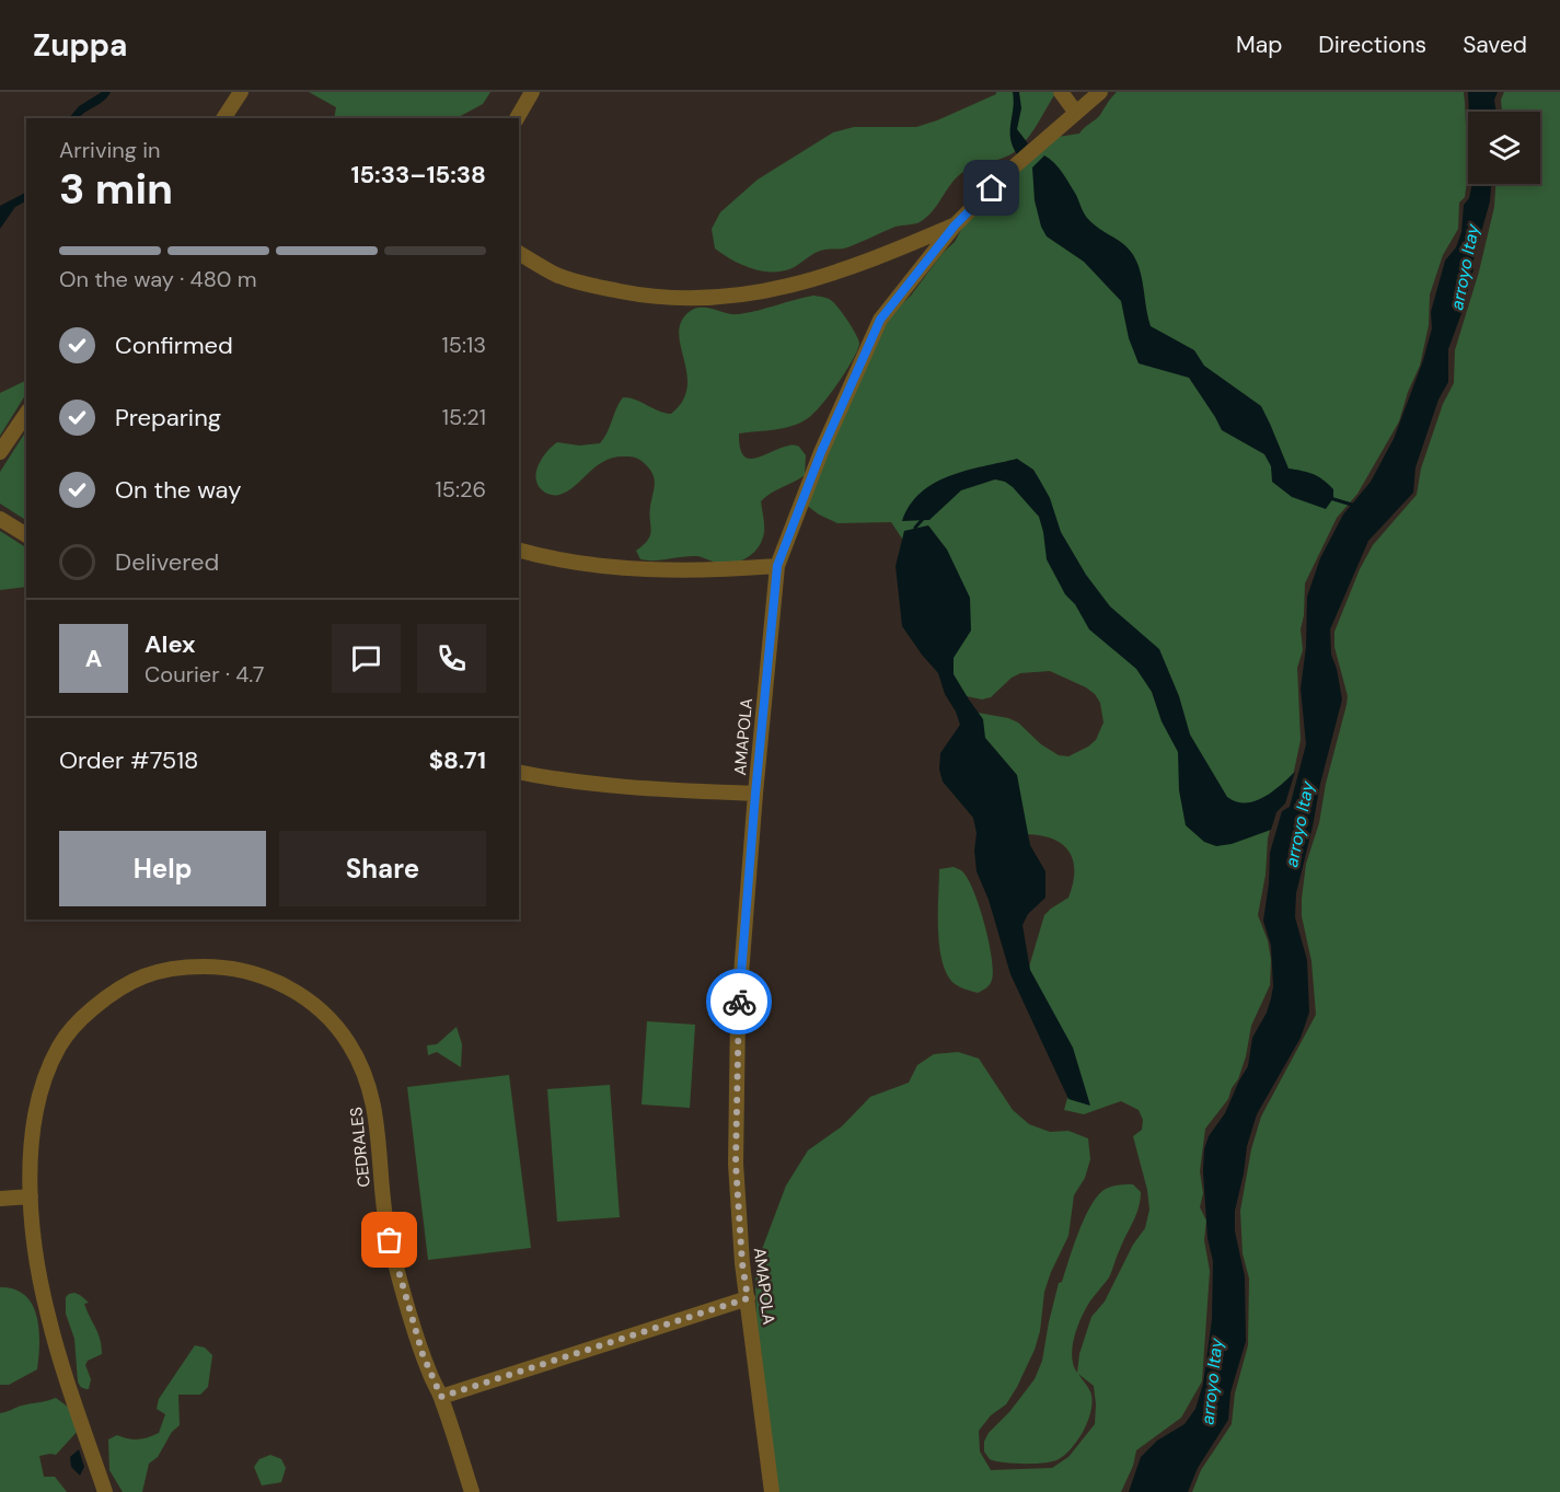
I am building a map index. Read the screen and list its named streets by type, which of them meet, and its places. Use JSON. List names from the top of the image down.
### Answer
{
  "streets": {
    "street": ["AMAPOLA", "CEDRALES"]
  },
  "water": ["arroyo Itay"],
  "page": {
    "header": "Zuppa",
    "nav": ["Map", "Directions", "Saved"],
    "heading": ["3 min", "Arriving in", "15:33–15:38"],
    "panel": [
      "Alex",
      "Courier · 4.7",
      "Order #7518",
      "$8.71"
    ],
    "bar": "On the way · 480 m",
    "list": [
      ["Confirmed", "15:13"],
      ["Preparing", "15:21"],
      ["On the way", "15:26"],
      "Delivered"
    ],
    "round": "A",
    "buttons": ["Help", "Share"]
  }
}
